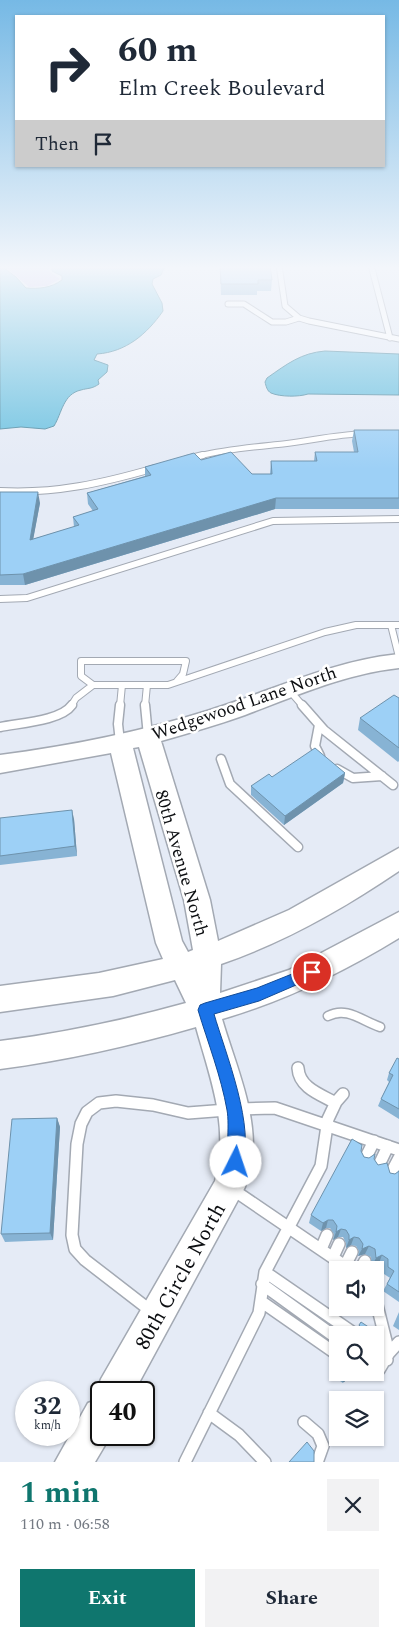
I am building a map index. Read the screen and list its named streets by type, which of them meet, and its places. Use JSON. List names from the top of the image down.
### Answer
{
  "streets": {
    "street": ["Wedgewood Lane North", "80th Avenue North", "80th Circle North"]
  },
  "crossings": [
    ["Wedgewood Lane North", "80th Avenue North"],
    ["80th Avenue North", "80th Circle North"]
  ],
  "page": {
    "turn": ["60 m", "Elm Creek Boulevard"],
    "then": "Then",
    "speed": "32 km/h",
    "limit": "40",
    "heading": ["1 min", "110 m · 06:58"],
    "buttons": ["Exit", "Share"]
  }
}
